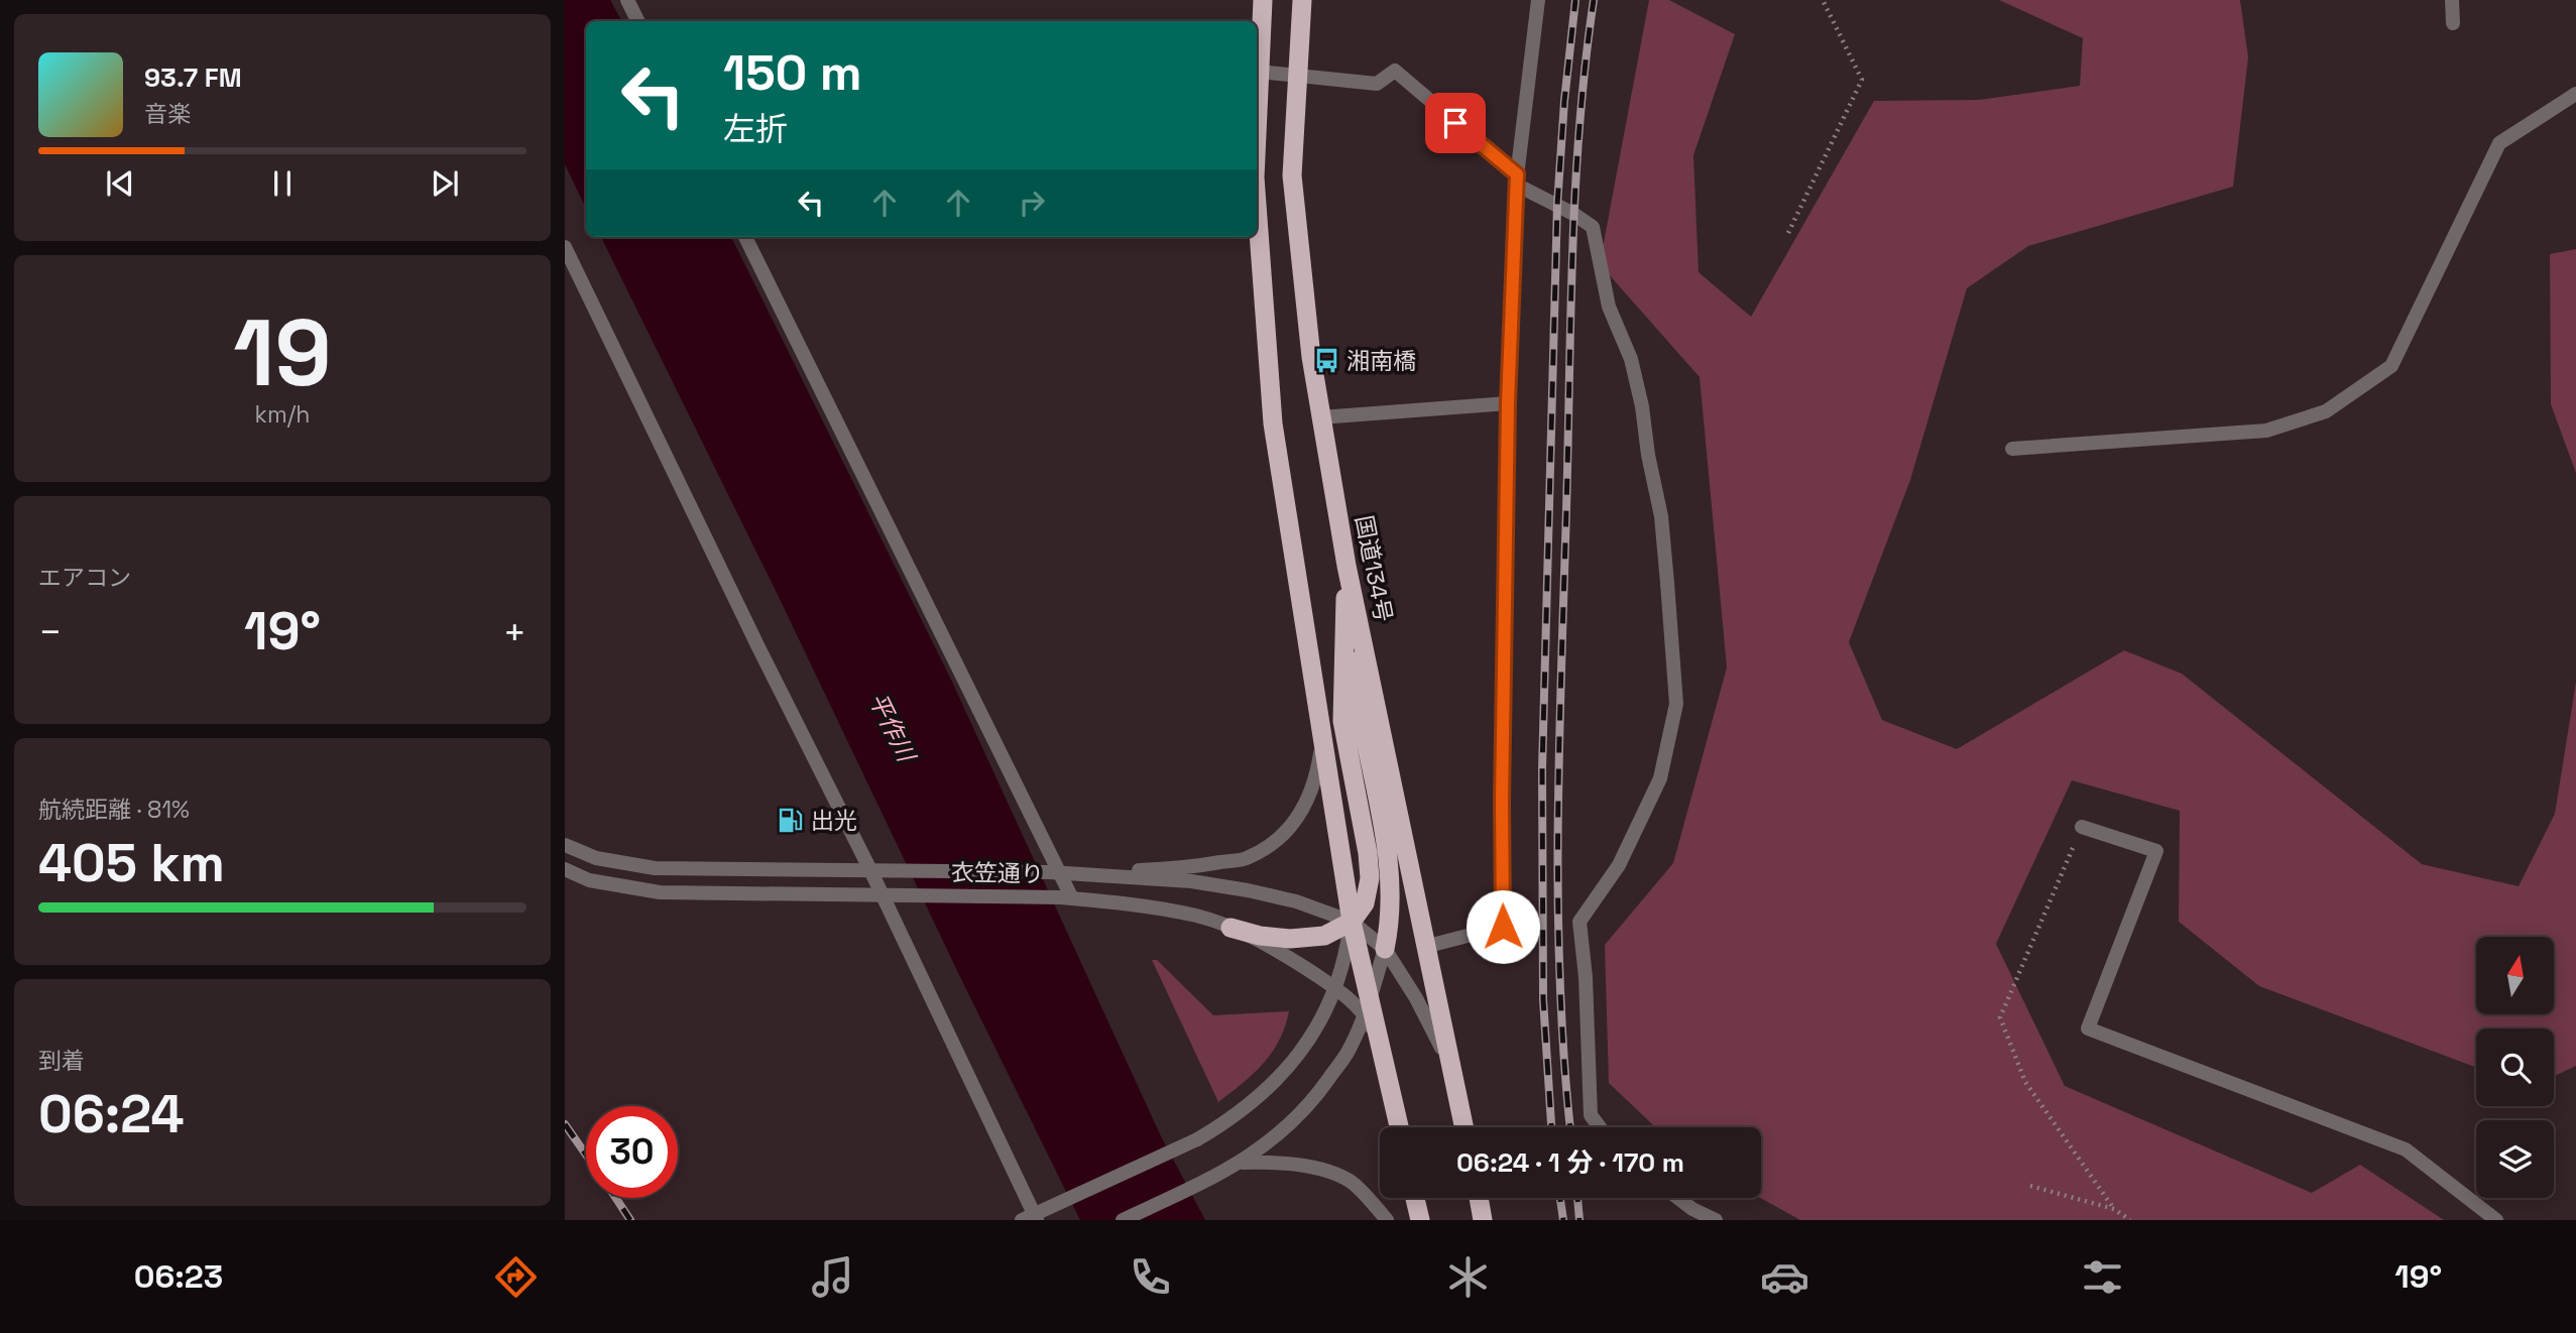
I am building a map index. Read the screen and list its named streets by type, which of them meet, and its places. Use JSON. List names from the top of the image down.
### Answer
{
  "streets": {
    "highway": ["国道134号"],
    "street": ["衣笠通り"]
  },
  "crossings": [
    ["国道134号", "衣笠通り"]
  ],
  "water": ["平作川"],
  "places": {
    "bus stop": ["湘南橋"],
    "fuel station": ["出光"]
  },
  "north": "top",
  "page": {
    "turn": ["150 m", "左折"],
    "song": ["93.7 FM", "音楽"],
    "tile": [
      ["19", "km/h"],
      "エアコン",
      ["航続距離 · 81%", "405 km"],
      ["到着", "06:24"]
    ],
    "heat": ["−", "19°", "+"],
    "limit": "30",
    "trip": "06:24 · 1 分 · 170 m",
    "tabs": ["06:23", "19°"]
  }
}
